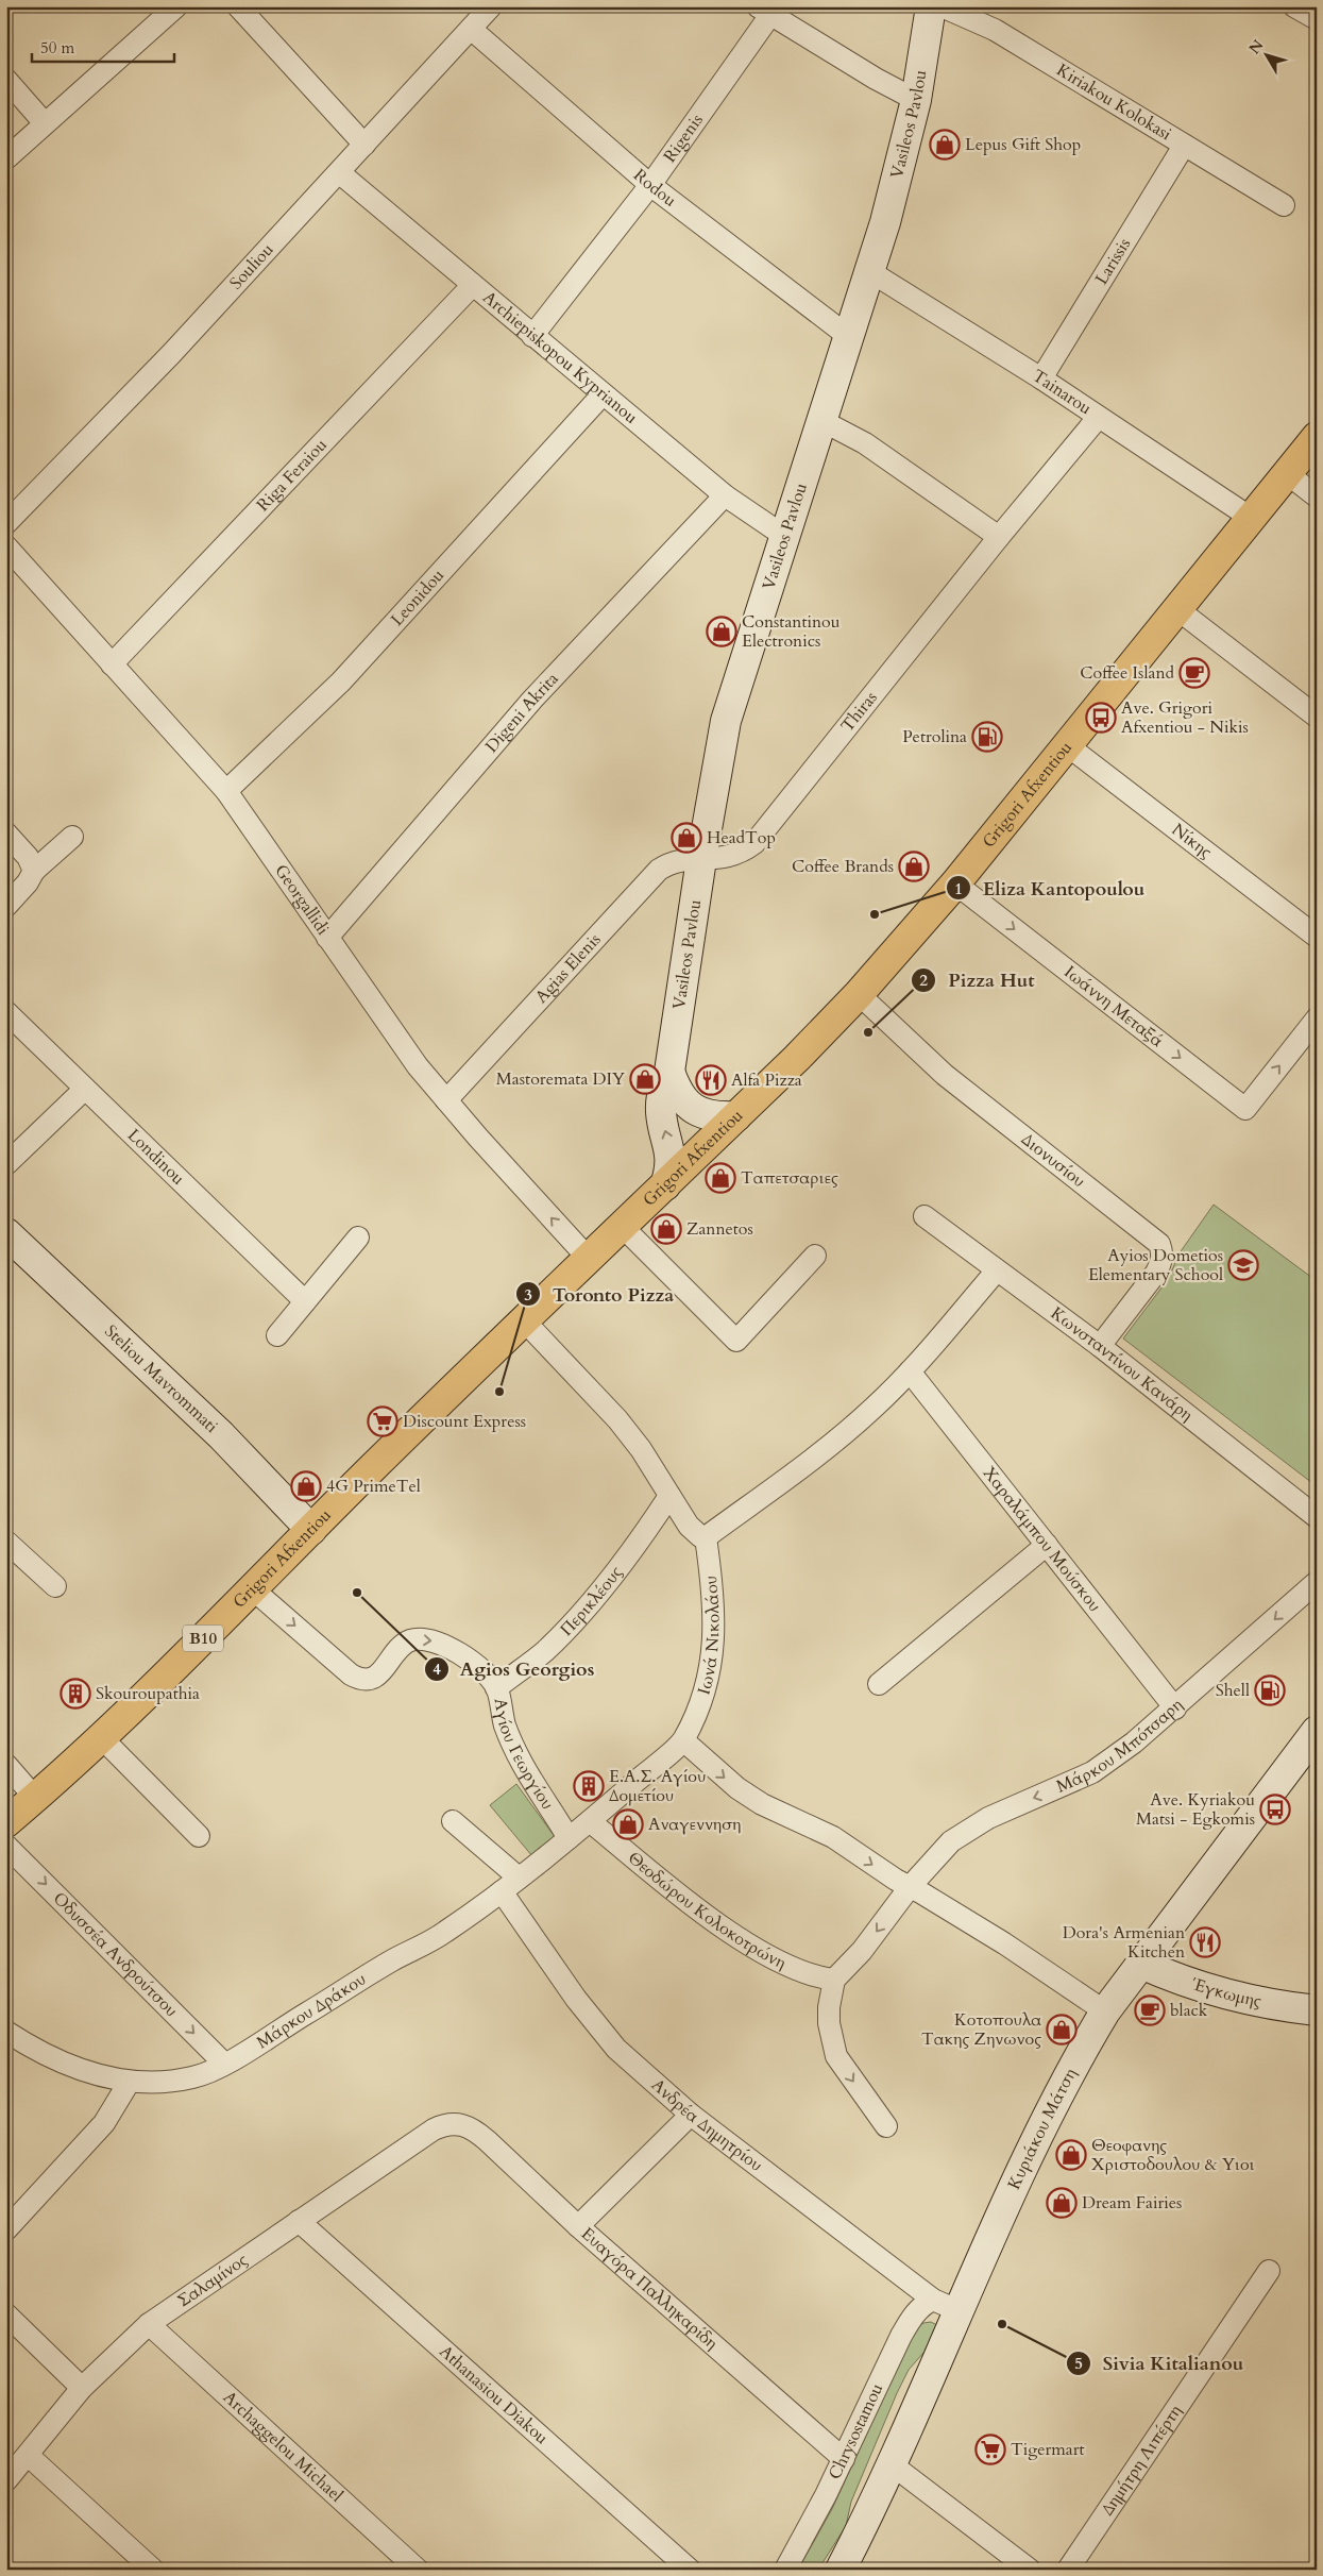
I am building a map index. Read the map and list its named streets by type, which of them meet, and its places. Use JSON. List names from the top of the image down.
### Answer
{
  "streets": {
    "main road": ["Grigori Afxentiou", "B10"],
    "street": [
      "Kiriakou Kolokasi",
      "Vasileos Pavlou",
      "Rigenis",
      "Rodou",
      "Larissis",
      "Souliou",
      "Archiepiskopou Kyprianou",
      "Tainarou",
      "Riga Feraiou",
      "Leonidou",
      "Thiras",
      "Digeni Akrita",
      "Νίκης",
      "Georgallidi",
      "Agias Elenis",
      "Ιωάννη Μεταξά",
      "Londinou",
      "Διονυσίου",
      "Κωνσταντίνου Κανάρη",
      "Steliou Mavrommati",
      "Χαραλάμπου Μούσκου",
      "Περικλέους",
      "Ιωνά Νικολάου",
      "Μάρκου Μπότσαρη",
      "Αγίου Γεωργίου",
      "Θεοδώρου Κολοκοτρώνη",
      "Οδυσσέα Ανδρούτσου",
      "Έγκωμης",
      "Μάρκου Δράκου",
      "Ανδρέα Δημητρίου",
      "Κυριάκου Μάτση",
      "Σαλαμίνος",
      "Ευαγόρα Παλληκαρίδη",
      "Athanasiou Diakou",
      "Chrysostamou",
      "Archaggelou Michael",
      "Δημήτρη Λιπέρτη"
    ]
  },
  "crossings": [
    ["Kiriakou Kolokasi", "Larissis"],
    ["Vasileos Pavlou", "Rodou"],
    ["Vasileos Pavlou", "Archiepiskopou Kyprianou"],
    ["Vasileos Pavlou", "Tainarou"],
    ["Vasileos Pavlou", "Thiras"],
    ["Vasileos Pavlou", "Grigori Afxentiou"],
    ["Vasileos Pavlou", "Agias Elenis"],
    ["Rigenis", "Rodou"],
    ["Rigenis", "Archiepiskopou Kyprianou"],
    ["Rodou", "Souliou"],
    ["Larissis", "Tainarou"],
    ["Souliou", "Archiepiskopou Kyprianou"],
    ["Archiepiskopou Kyprianou", "Riga Feraiou"],
    ["Archiepiskopou Kyprianou", "Leonidou"],
    ["Archiepiskopou Kyprianou", "Digeni Akrita"],
    ["Tainarou", "Thiras"],
    ["Tainarou", "Grigori Afxentiou"],
    ["Riga Feraiou", "Georgallidi"],
    ["Leonidou", "Georgallidi"],
    ["Thiras", "Agias Elenis"],
    ["Digeni Akrita", "Georgallidi"],
    ["Grigori Afxentiou", "Νίκης"],
    ["Grigori Afxentiou", "Georgallidi"],
    ["Grigori Afxentiou", "Ιωάννη Μεταξά"],
    ["Grigori Afxentiou", "Διονυσίου"],
    ["Grigori Afxentiou", "Steliou Mavrommati"],
    ["Grigori Afxentiou", "Αγίου Γεωργίου"],
    ["Georgallidi", "Agias Elenis"],
    ["Διονυσίου", "Κωνσταντίνου Κανάρη"],
    ["Χαραλάμπου Μούσκου", "Μάρκου Μπότσαρη"],
    ["Περικλέους", "Αγίου Γεωργίου"],
    ["Ιωνά Νικολάου", "Μάρκου Δράκου"],
    ["Αγίου Γεωργίου", "Μάρκου Δράκου"],
    ["Θεοδώρου Κολοκοτρώνη", "Μάρκου Δράκου"],
    ["Οδυσσέα Ανδρούτσου", "Μάρκου Δράκου"],
    ["Έγκωμης", "Κυριάκου Μάτση"],
    ["Μάρκου Δράκου", "Ανδρέα Δημητρίου"],
    ["Ανδρέα Δημητρίου", "Κυριάκου Μάτση"],
    ["Ανδρέα Δημητρίου", "Chrysostamou"],
    ["Σαλαμίνος", "Ευαγόρα Παλληκαρίδη"],
    ["Σαλαμίνος", "Athanasiou Diakou"],
    ["Σαλαμίνος", "Archaggelou Michael"],
    ["Ευαγόρα Παλληκαρίδη", "Chrysostamou"]
  ],
  "one_way": ["Μάρκου Μπότσαρη", "Αγίου Γεωργίου"],
  "places": {
    "shop": [
      "Lepus Gift Shop",
      "Constantinou Electronics",
      "HeadTop",
      "Coffee Brands",
      "Mastoremata DIY",
      "Ταπετσαριες",
      "Zannetos",
      "4G PrimeTel",
      "Αναγεννηση",
      "Κοτοπουλα Τακης Ζηνωνος",
      "Θεοφανης Χριστοδουλου & Υιοι",
      "Dream Fairies"
    ],
    "cafe": ["Coffee Island", "black"],
    "bus stop": ["Ave. Grigori Afxentiou - Nikis", "Ave. Kyriakou Matsi - Egkomis"],
    "fuel station": ["Petrolina", "Shell"],
    "other": [
      "Eliza Kantopoulou",
      "Pizza Hut",
      "Toronto Pizza",
      "Agios Georgios",
      "Sivia Kitalianou"
    ],
    "restaurant": ["Alfa Pizza", "Dora's Armenian Kitchen"],
    "school or university": ["Ayios Dometios Elementary School"],
    "supermarket": ["Discount Express", "Tigermart"],
    "building": ["Skouroupathia", "Ε.Α.Σ. Αγίου Δομετίου"]
  },
  "scale_bar": "50 m",
  "north": "top left"
}
